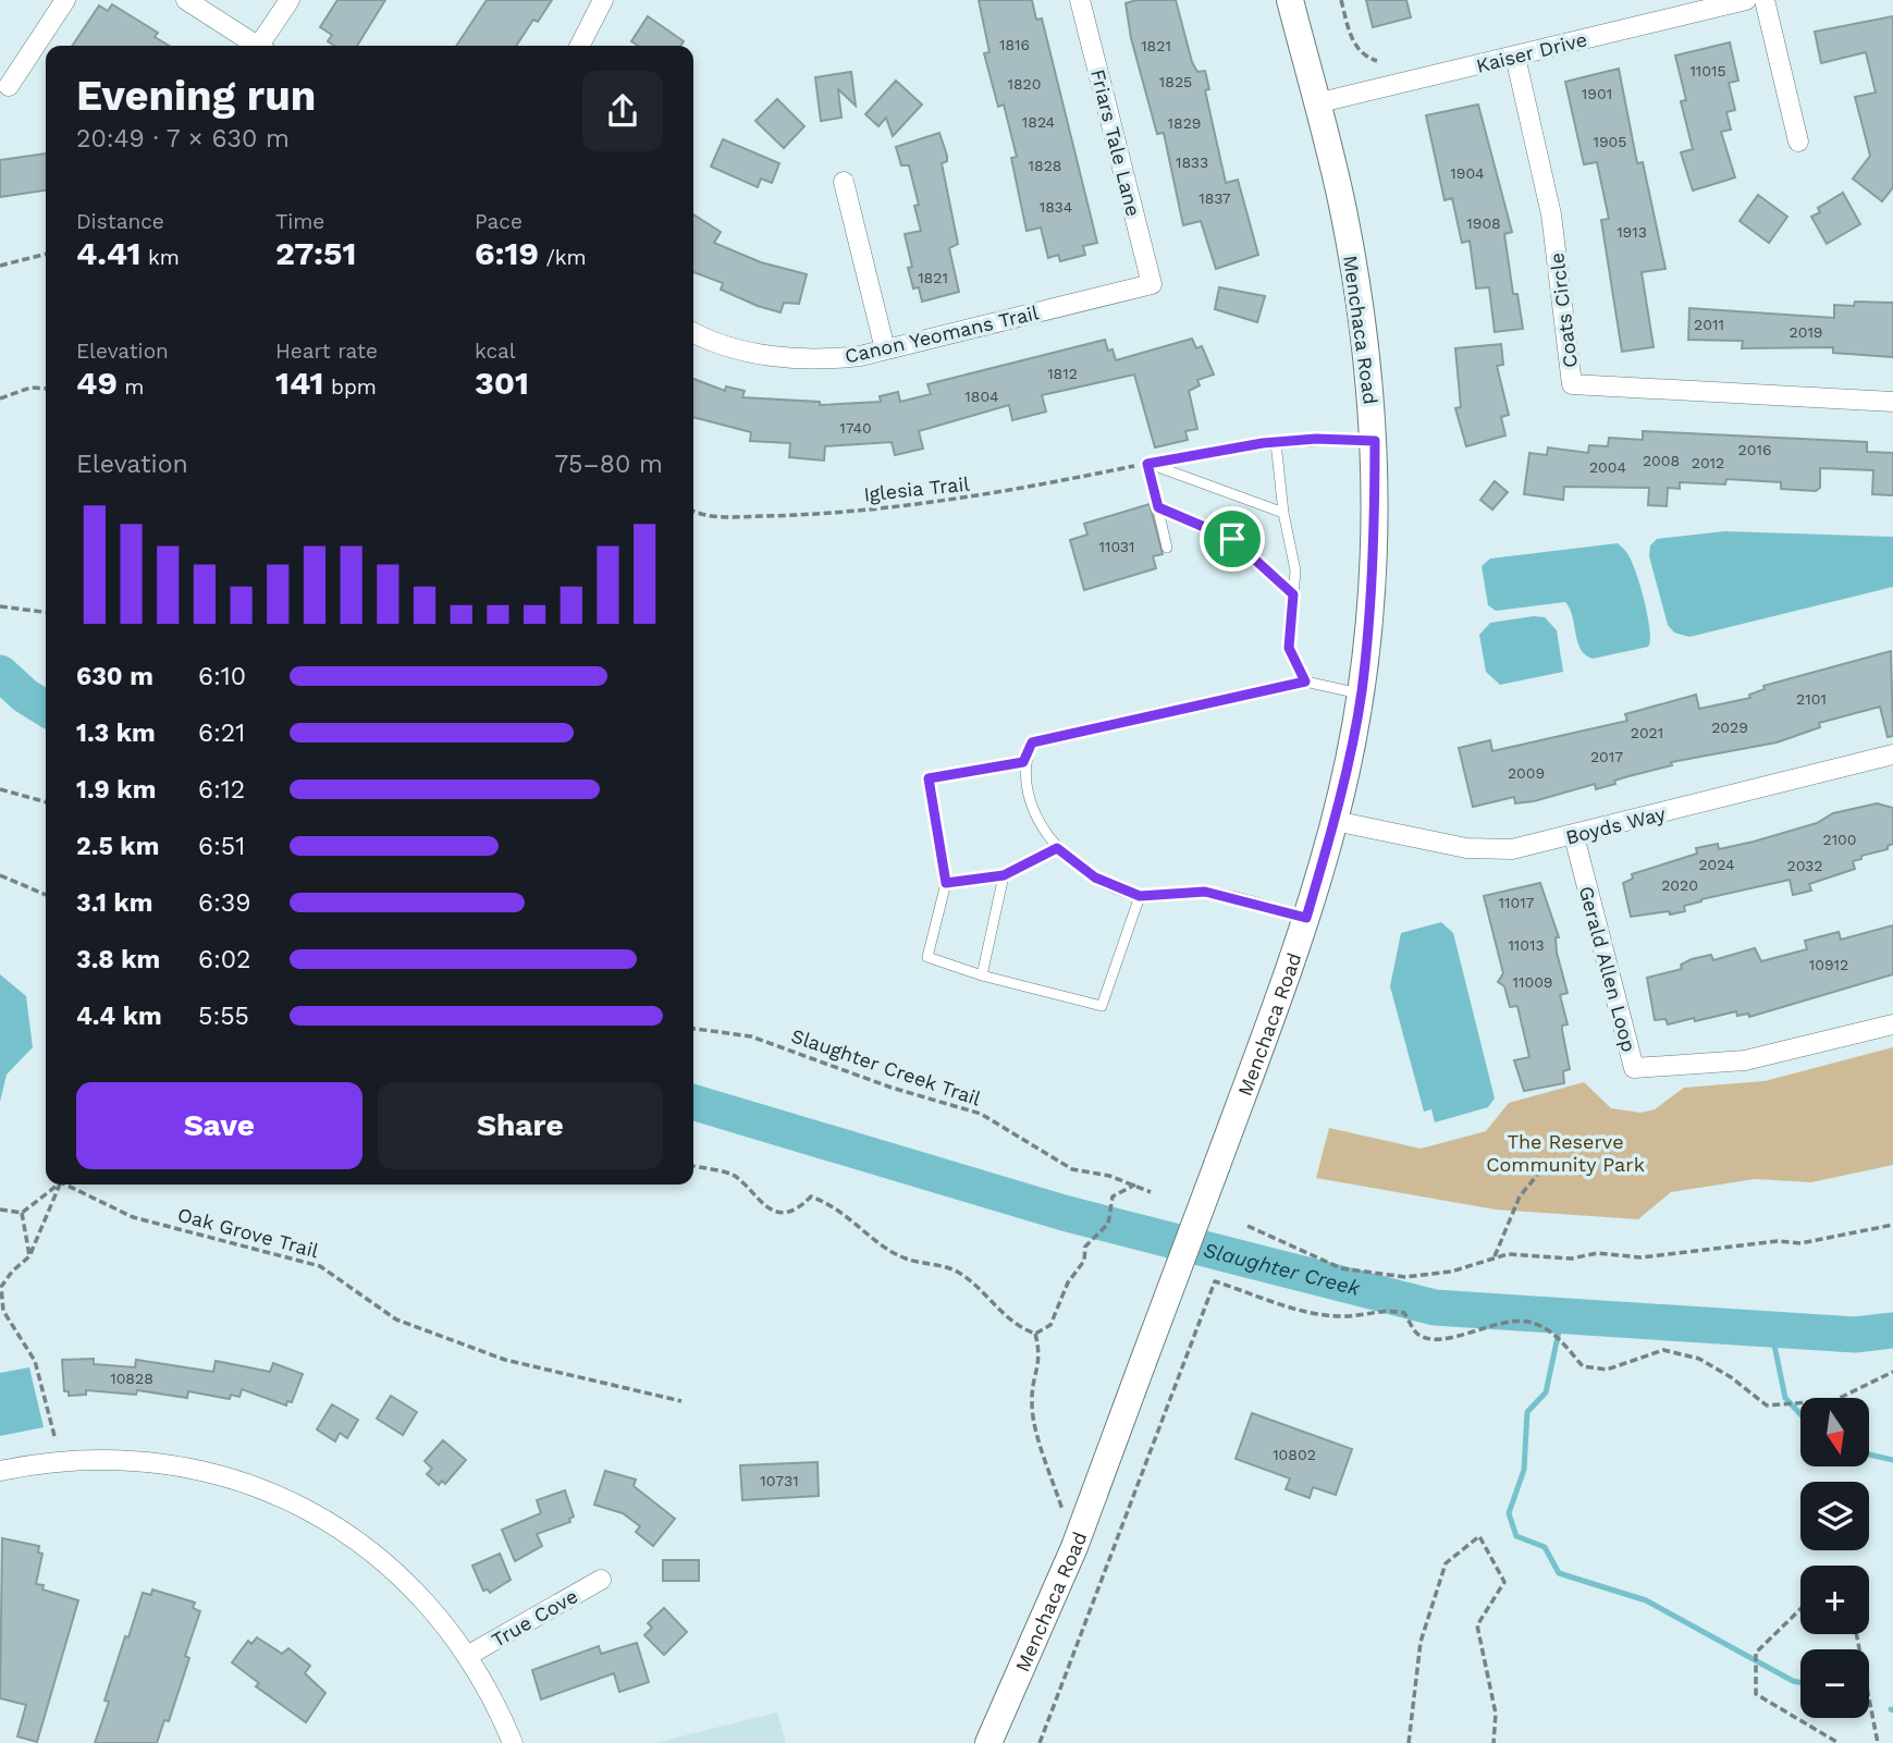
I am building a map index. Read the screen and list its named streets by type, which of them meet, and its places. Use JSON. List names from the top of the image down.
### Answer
{
  "streets": {
    "main road": ["Menchaca Road"],
    "street": [
      "Kaiser Drive",
      "Friars Tale Lane",
      "Coats Circle",
      "Canon Yeomans Trail",
      "Boyds Way",
      "Gerald Allen Loop",
      "True Cove"
    ],
    "path": ["Iglesia Trail", "Slaughter Creek Trail", "Oak Grove Trail"]
  },
  "crossings": [
    ["Kaiser Drive", "Coats Circle"],
    ["Kaiser Drive", "Menchaca Road"],
    ["Friars Tale Lane", "Canon Yeomans Trail"],
    ["Menchaca Road", "Boyds Way"],
    ["Boyds Way", "Gerald Allen Loop"]
  ],
  "water": ["Slaughter Creek"],
  "parks": ["The Reserve Community Park"],
  "house_numbers": [
    "1816",
    "1821",
    "11015",
    "1825",
    "1820",
    "1901",
    "1824",
    "1829",
    "1905",
    "1833",
    "1828",
    "1904",
    "1837",
    "1834",
    "1908",
    "1913",
    "1821",
    "2011",
    "2019",
    "1812",
    "1804",
    "1740",
    "2016",
    "2008",
    "2012",
    "2004",
    "11031",
    "2101",
    "2029",
    "2021",
    "2017",
    "2009",
    "2100",
    "2024",
    "2032",
    "2020",
    "11017",
    "11013",
    "10912",
    "11009",
    "10828",
    "10802",
    "10731"
  ],
  "north": "bottom",
  "page": {
    "heading": ["Evening run", "20:49 · 7 × 630 m"],
    "stats": [
      ["Distance", "4.41 km"],
      ["Time", "27:51"],
      ["Pace", "6:19 /km"],
      ["Elevation", "49 m"],
      ["Heart rate", "141 bpm"],
      ["kcal", "301"]
    ],
    "chart": ["Elevation", "75–80 m"],
    "list": [
      {
        "name": "630 m",
        "note": "6:10"
      },
      {
        "name": "1.3 km",
        "note": "6:21"
      },
      {
        "name": "1.9 km",
        "note": "6:12"
      },
      {
        "name": "2.5 km",
        "note": "6:51"
      },
      {
        "name": "3.1 km",
        "note": "6:39"
      },
      {
        "name": "3.8 km",
        "note": "6:02"
      },
      {
        "name": "4.4 km",
        "note": "5:55"
      }
    ],
    "buttons": ["Save", "Share"],
    "map_buttons": ["+", "−"]
  }
}
